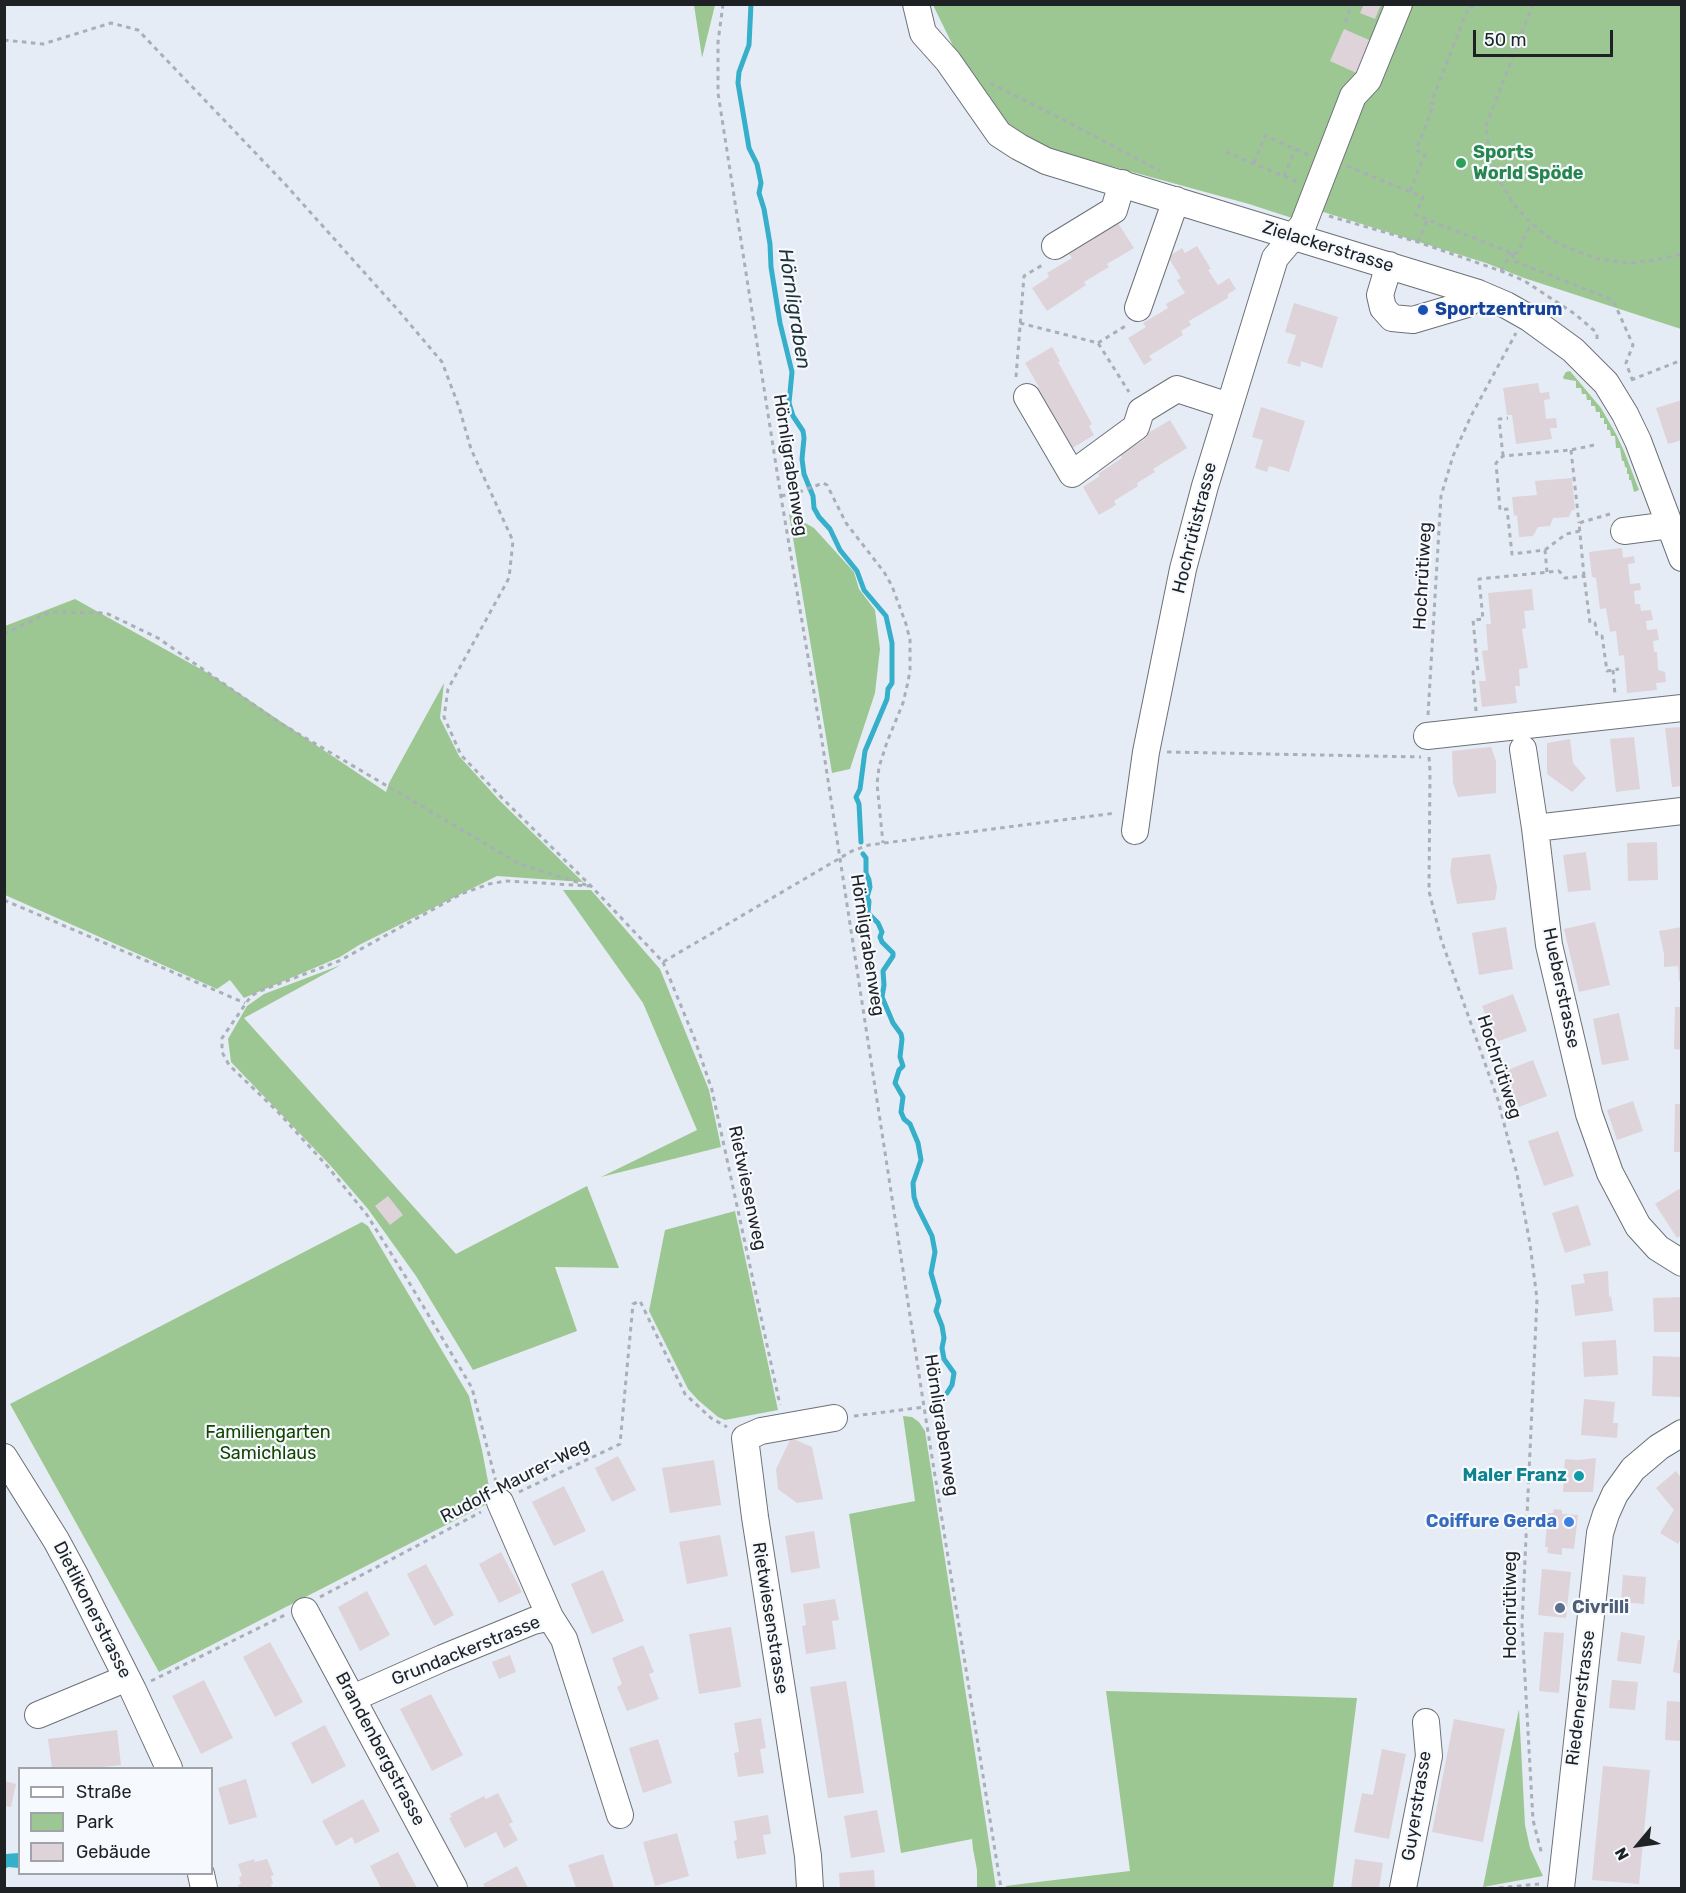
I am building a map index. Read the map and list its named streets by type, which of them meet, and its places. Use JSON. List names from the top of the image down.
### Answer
{
  "streets": {
    "street": [
      "Zielackerstrasse",
      "Hochrütistrasse",
      "Hueberstrasse",
      "Dietlikonerstrasse",
      "Rietwiesenstrasse",
      "Grundackerstrasse",
      "Riedenerstrasse",
      "Brandenbergstrasse",
      "Guyerstrasse"
    ],
    "path": [
      "Hörnligrabenweg",
      "Hochrütiweg",
      "Rietwiesenweg",
      "Rudolf-Maurer-Weg"
    ]
  },
  "crossings": [
    ["Zielackerstrasse", "Hochrütistrasse"],
    ["Zielackerstrasse", "Hochrütiweg"],
    ["Rudolf-Maurer-Weg", "Dietlikonerstrasse"],
    ["Rudolf-Maurer-Weg", "Rietwiesenstrasse"],
    ["Rudolf-Maurer-Weg", "Brandenbergstrasse"],
    ["Grundackerstrasse", "Brandenbergstrasse"]
  ],
  "water": ["Hörnligraben"],
  "parks": ["Familiengarten Samichlaus"],
  "places": [
    "Sports World Spöde",
    "Sportzentrum",
    "Maler Franz",
    "Coiffure Gerda",
    "Civrilli"
  ],
  "legend": ["Straße", "Park", "Gebäude"],
  "scale_bar": "50 m",
  "north": "bottom left"
}
